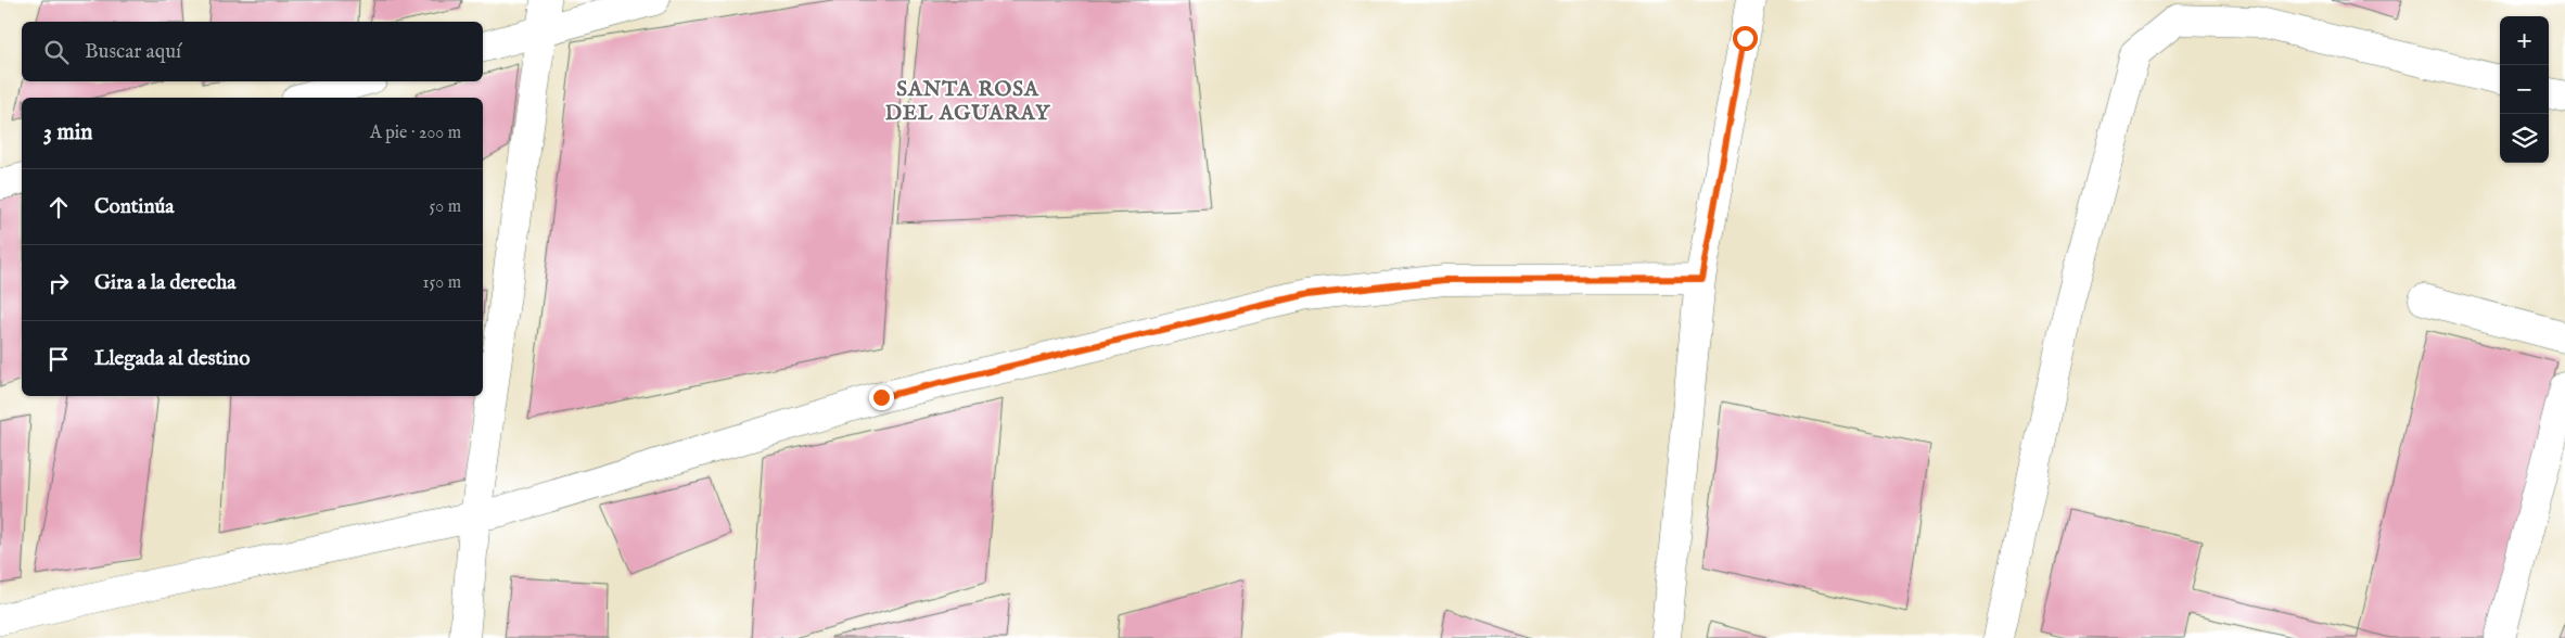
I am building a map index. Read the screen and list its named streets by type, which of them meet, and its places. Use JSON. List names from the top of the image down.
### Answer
{
  "districts": ["SANTA ROSA DEL AGUARAY"],
  "page": {
    "map_buttons": ["+", "−"],
    "search": "Buscar aquí",
    "heading": ["3 min", "A pie · 200 m"],
    "list": [
      ["Continúa", "50 m"],
      ["Gira a la derecha", "150 m"],
      "Llegada al destino"
    ]
  }
}
